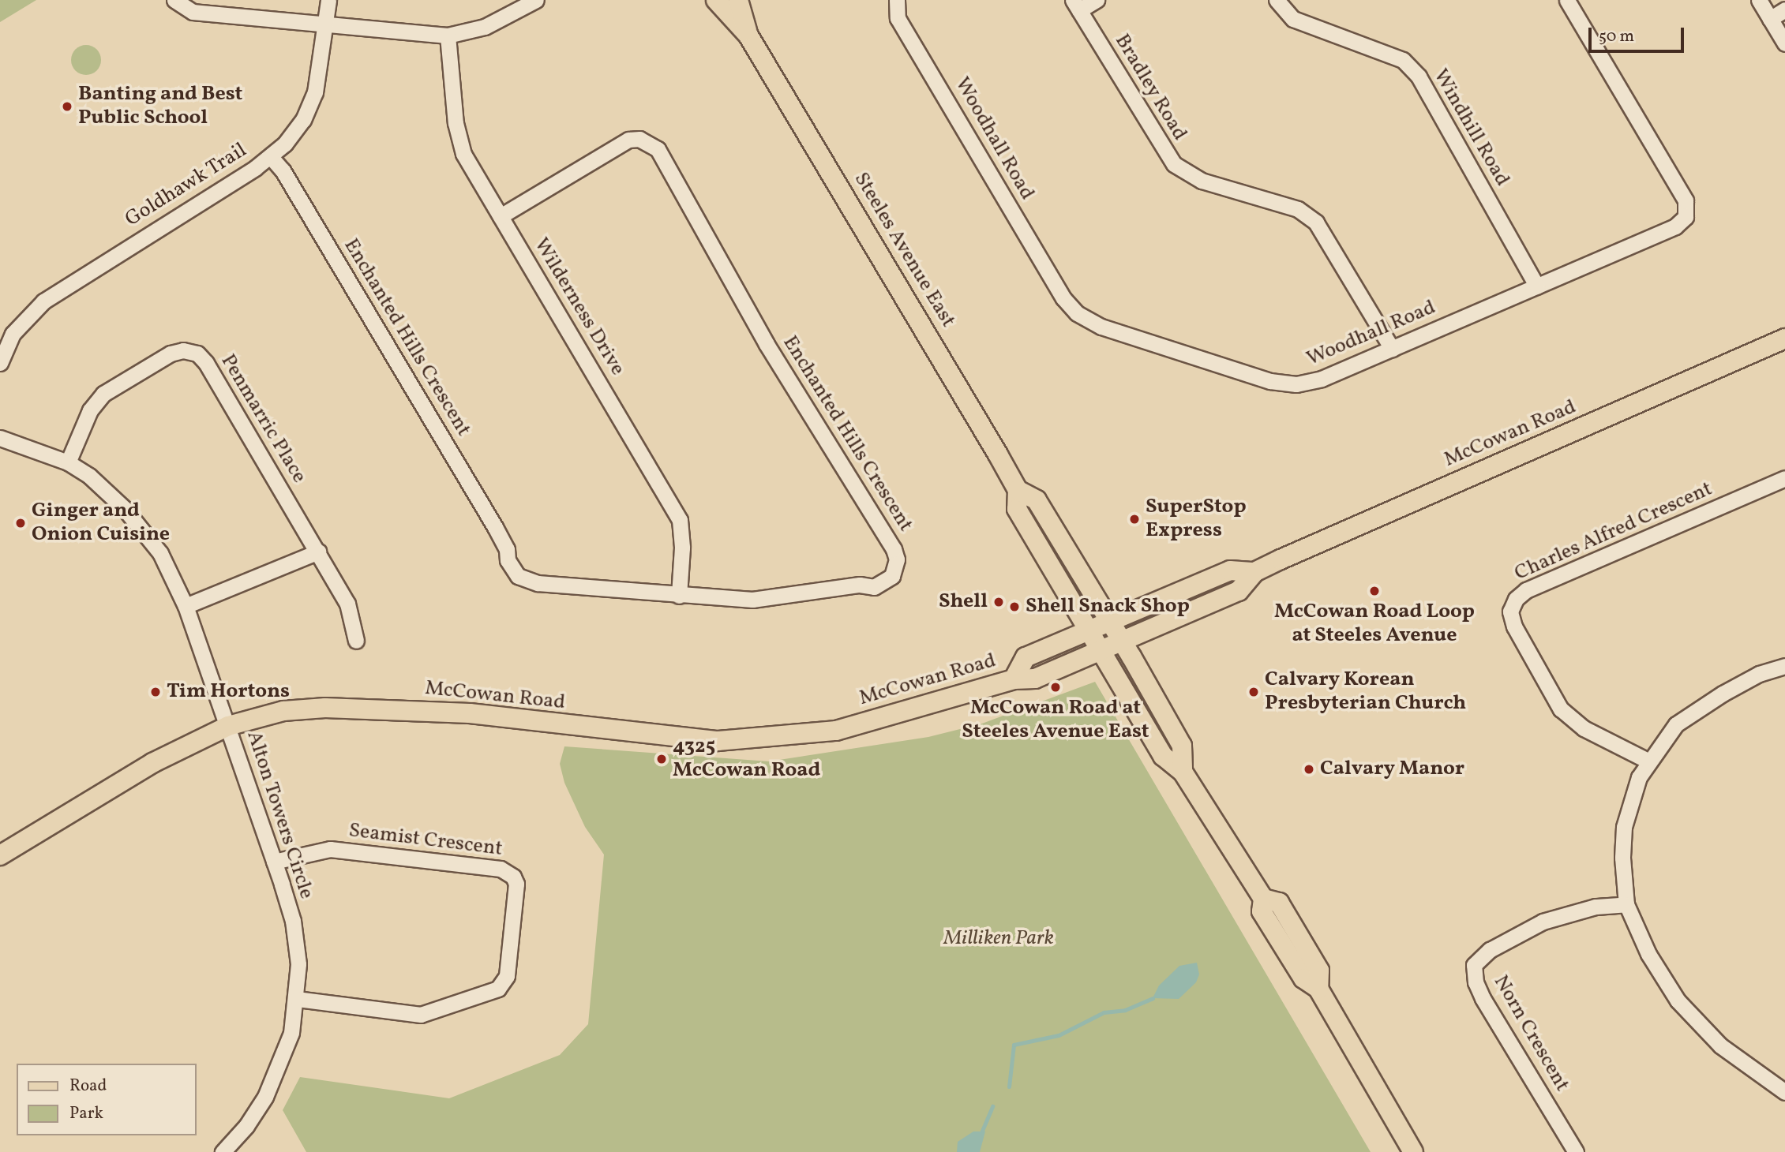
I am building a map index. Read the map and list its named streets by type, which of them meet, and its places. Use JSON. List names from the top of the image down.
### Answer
{
  "streets": {
    "main road": ["Steeles Avenue East", "McCowan Road"],
    "street": [
      "Bradley Road",
      "Windhill Road",
      "Woodhall Road",
      "Goldhawk Trail",
      "Wilderness Drive",
      "Enchanted Hills Crescent",
      "Penmarric Place",
      "Charles Alfred Crescent",
      "Alton Towers Circle",
      "Seamist Crescent",
      "Norn Crescent"
    ]
  },
  "crossings": [
    ["Bradley Road", "Woodhall Road"],
    ["Windhill Road", "Woodhall Road"],
    ["Goldhawk Trail", "Enchanted Hills Crescent"],
    ["Steeles Avenue East", "McCowan Road"],
    ["Wilderness Drive", "Enchanted Hills Crescent"],
    ["Penmarric Place", "Alton Towers Circle"],
    ["McCowan Road", "Alton Towers Circle"],
    ["Alton Towers Circle", "Seamist Crescent"]
  ],
  "parks": ["Milliken Park"],
  "places": [
    "Banting and Best Public School",
    "SuperStop Express",
    "Ginger and Onion Cuisine",
    "McCowan Road Loop at Steeles Avenue",
    "Shell",
    "Shell Snack Shop",
    "McCowan Road at Steeles Avenue East",
    "Tim Hortons",
    "Calvary Korean Presbyterian Church",
    "4325 McCowan Road",
    "Calvary Manor"
  ],
  "legend": ["Road", "Park"],
  "scale_bar": "50 m"
}
